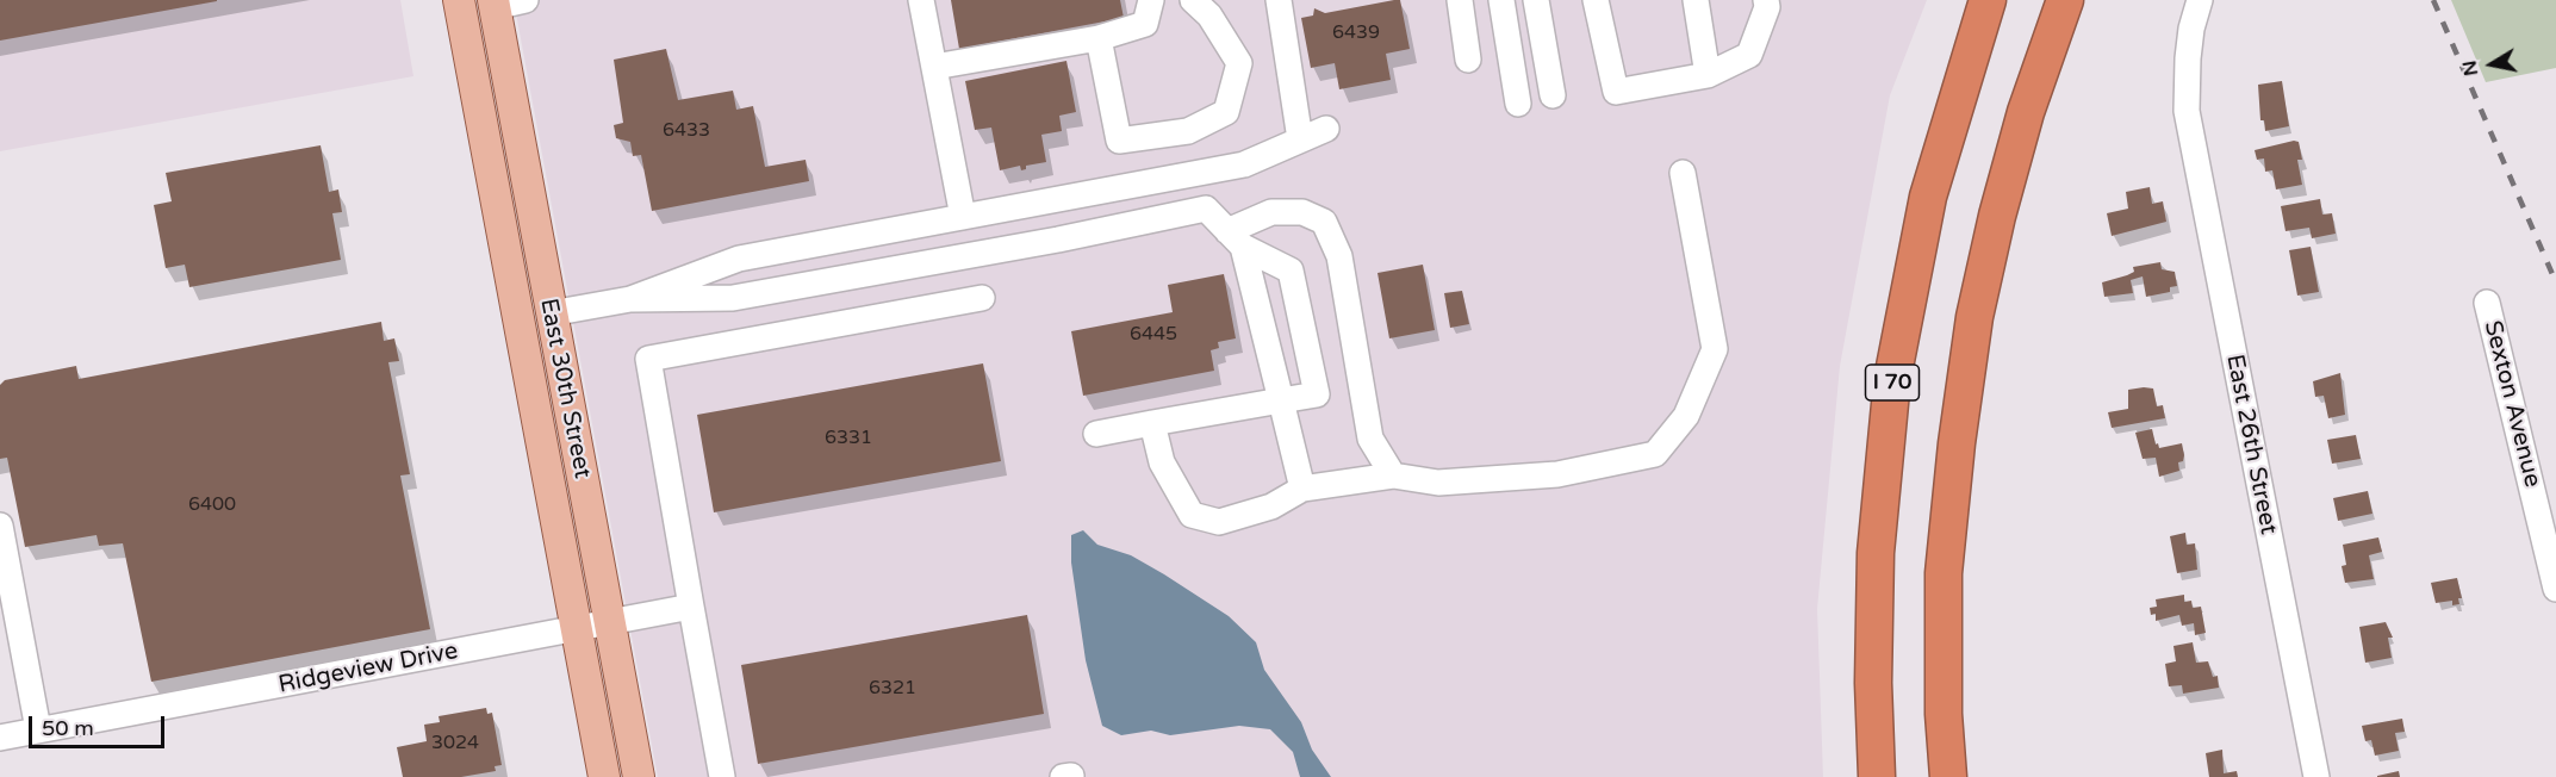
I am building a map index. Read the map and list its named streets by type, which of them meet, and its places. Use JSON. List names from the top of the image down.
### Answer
{
  "streets": {
    "highway": ["I 70"],
    "main road": ["East 30th Street"],
    "street": ["Sexton Avenue", "East 26th Street", "Ridgeview Drive"]
  },
  "crossings": [
    ["East 30th Street", "Ridgeview Drive"]
  ],
  "house_numbers": [
    "6439",
    "6433",
    "6445",
    "6331",
    "6400",
    "6321",
    "3024"
  ],
  "scale_bar": "50 m",
  "north": "left"
}
